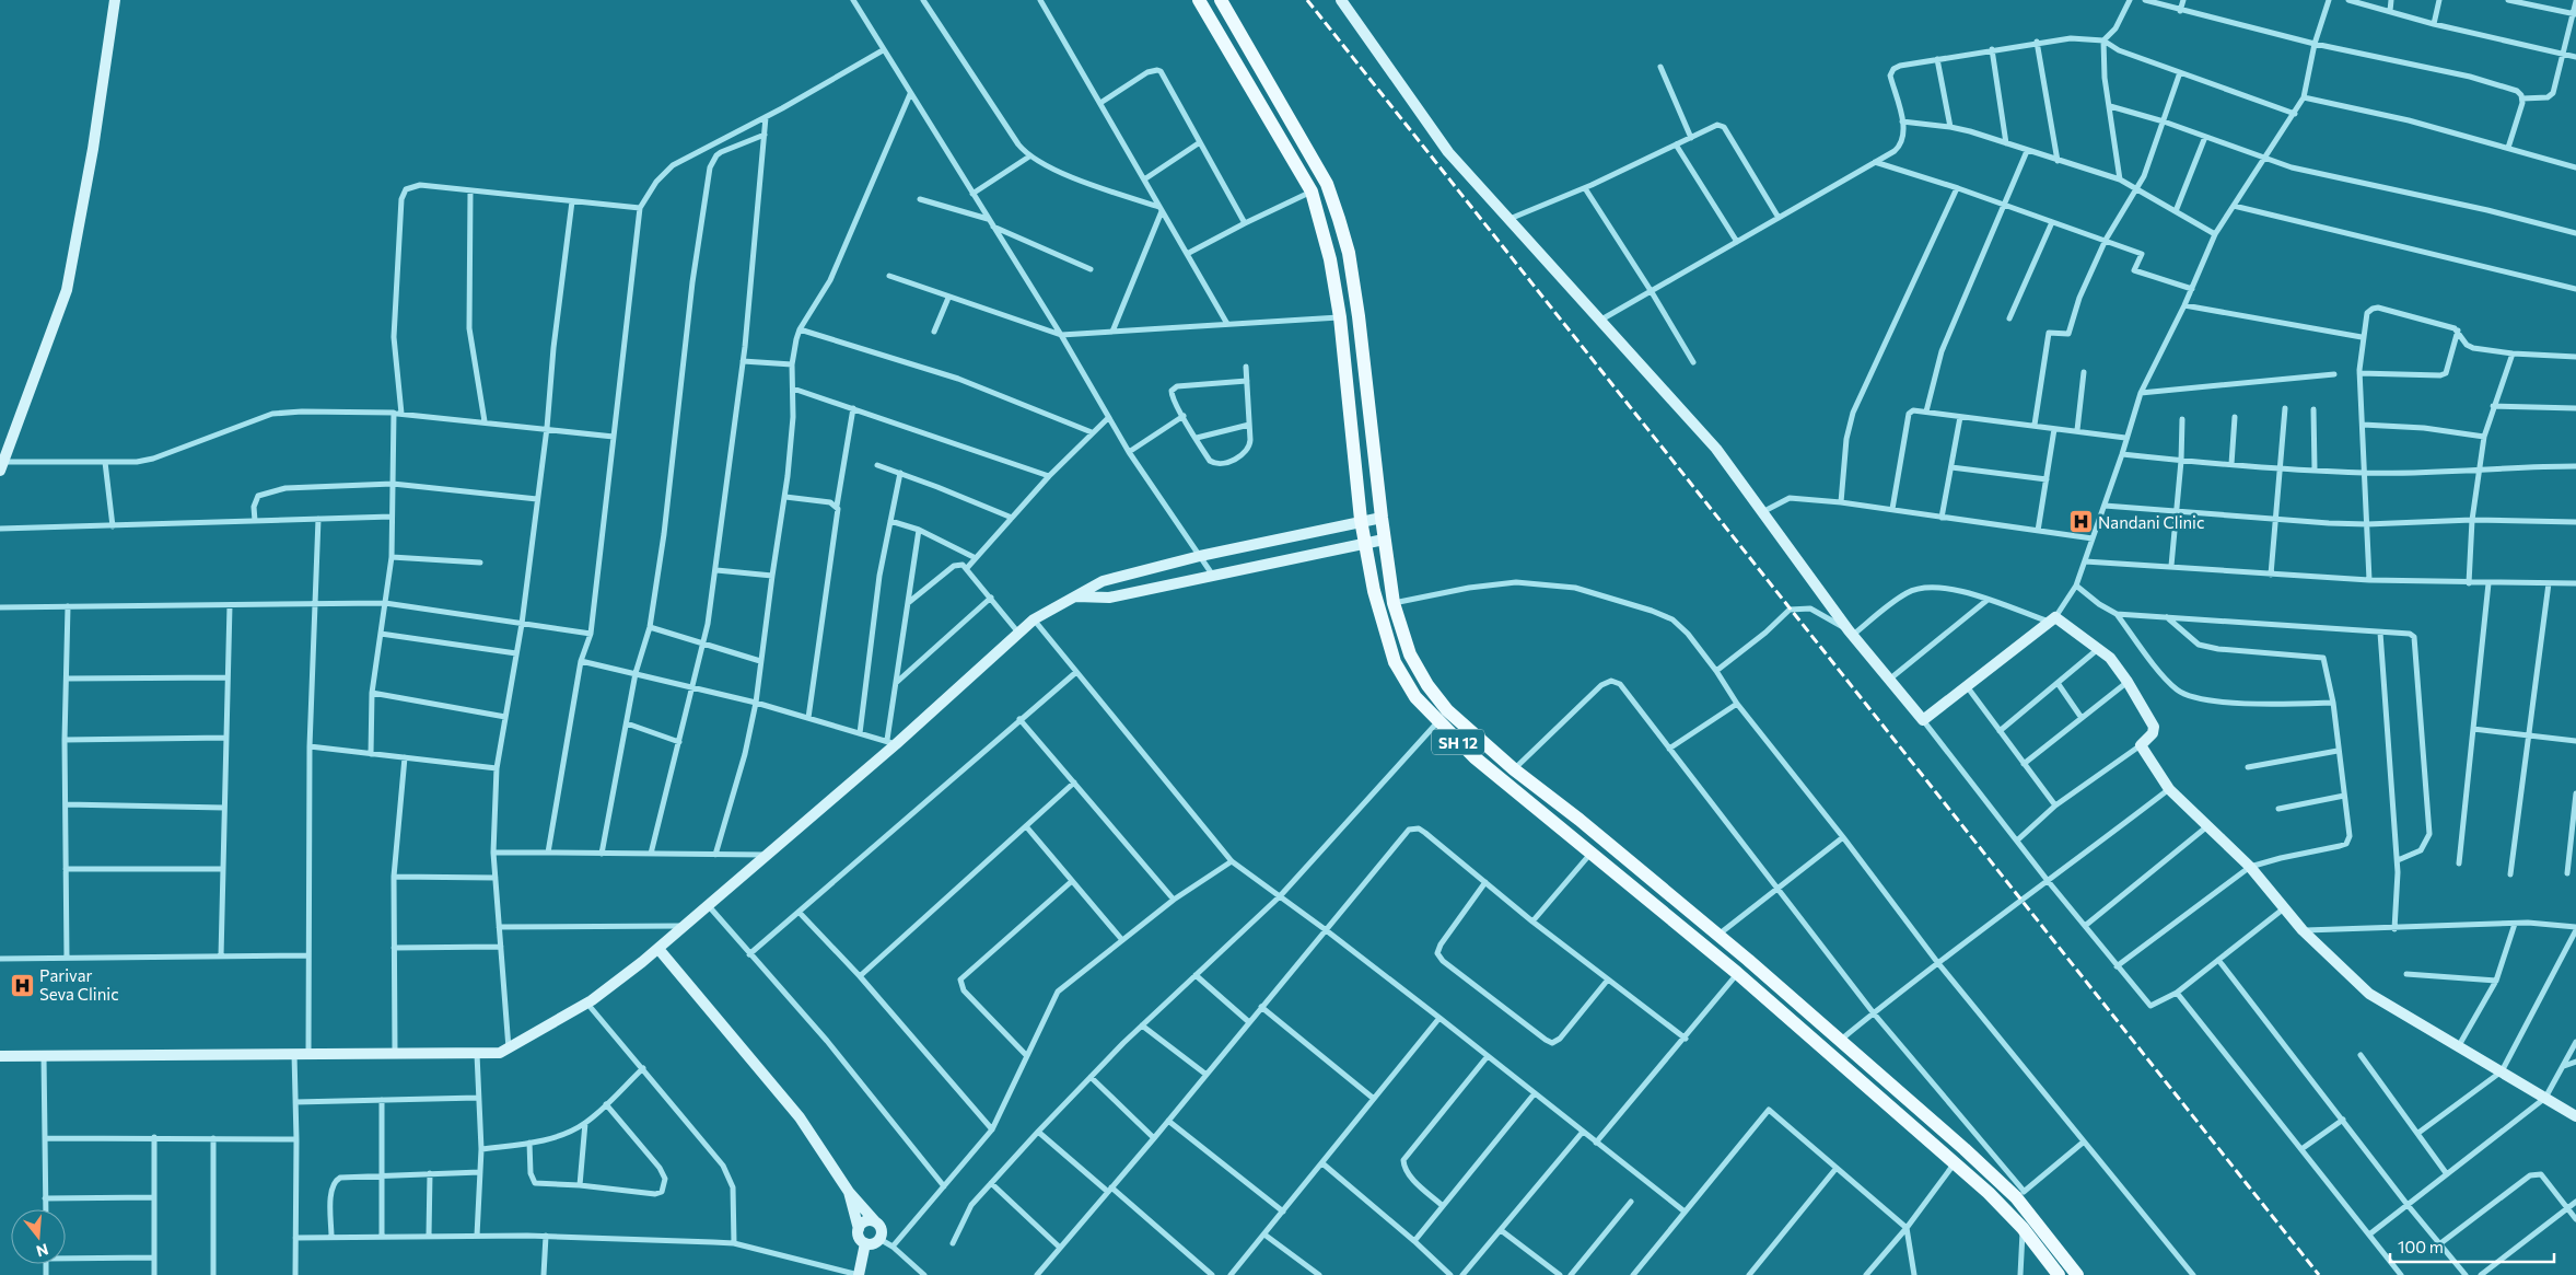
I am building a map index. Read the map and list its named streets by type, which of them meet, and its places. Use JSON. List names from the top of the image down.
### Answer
{
  "streets": {
    "main road": ["SH 12"]
  },
  "places": {
    "hospital": ["Nandani Clinic", "Parivar Seva Clinic"]
  },
  "scale_bar": "100 m",
  "north": "bottom"
}
